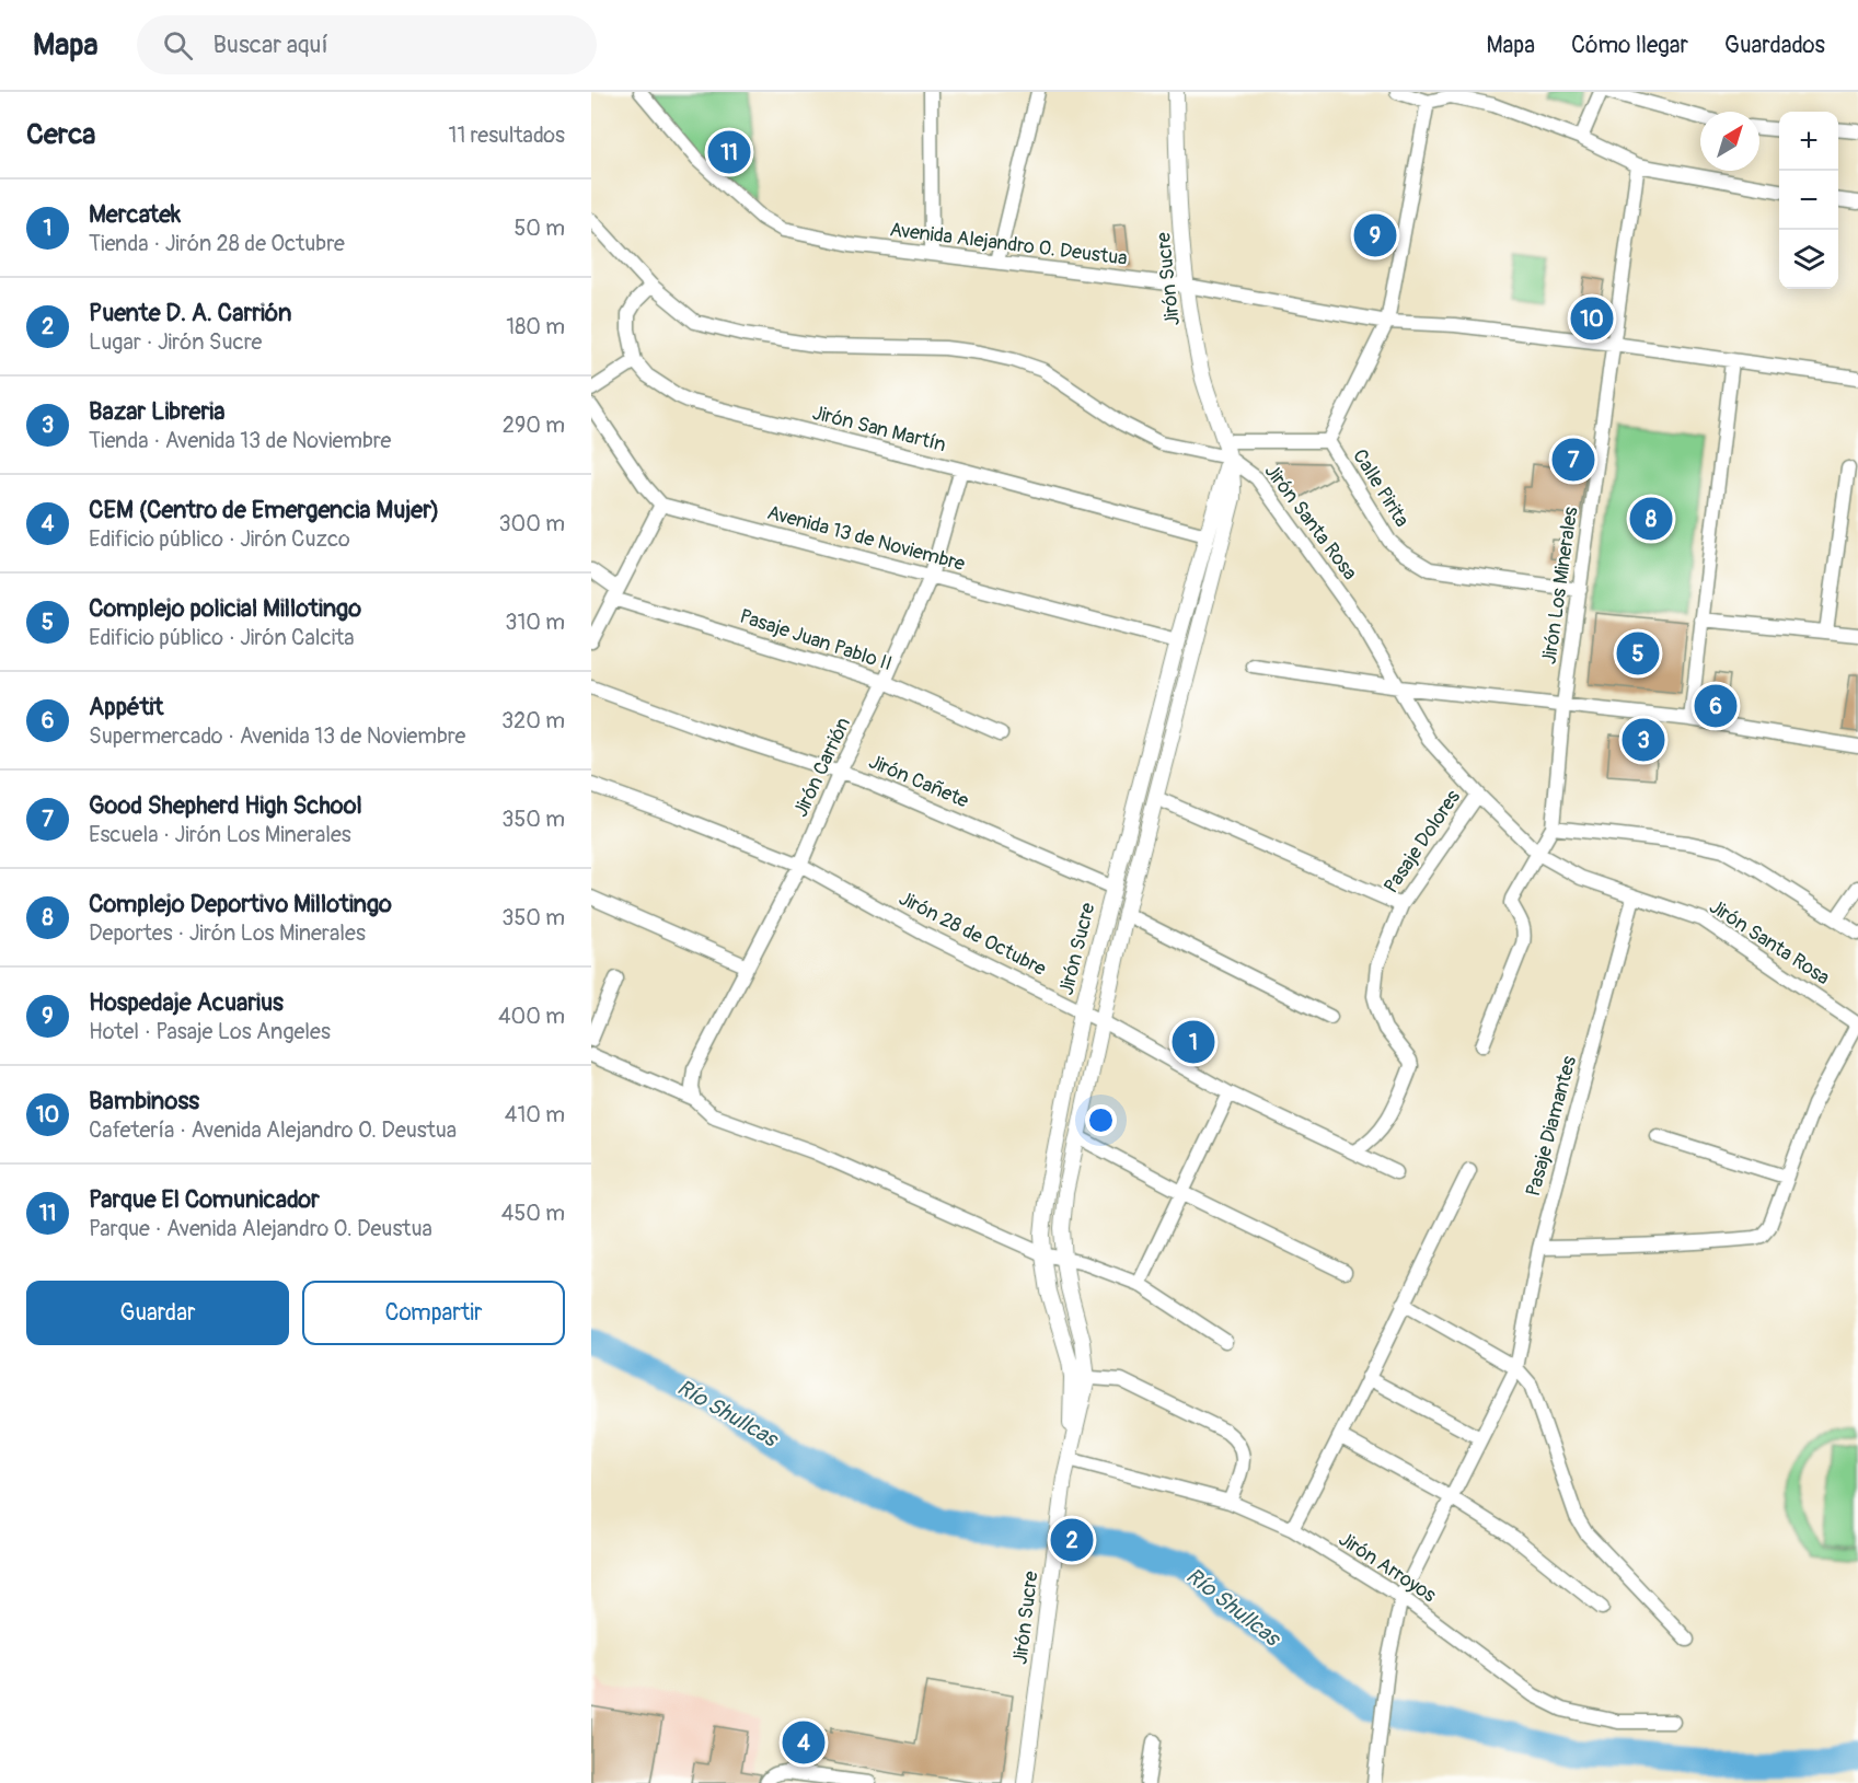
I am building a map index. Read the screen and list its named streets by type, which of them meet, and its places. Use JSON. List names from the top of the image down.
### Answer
{
  "streets": {
    "street": [
      "Avenida Alejandro O. Deustua",
      "Jirón Sucre",
      "Jirón San Martín",
      "Calle Pirita",
      "Jirón Santa Rosa",
      "Avenida 13 de Noviembre",
      "Jirón Los Minerales",
      "Pasaje Juan Pablo II",
      "Jirón Carrión",
      "Jirón Cañete",
      "Pasaje Dolores",
      "Jirón 28 de Octubre",
      "Pasaje Diamantes",
      "Jirón Arroyos"
    ]
  },
  "crossings": [
    ["Avenida Alejandro O. Deustua", "Jirón Sucre"],
    ["Avenida Alejandro O. Deustua", "Jirón Los Minerales"],
    ["Jirón Sucre", "Jirón San Martín"],
    ["Jirón Sucre", "Calle Pirita"],
    ["Jirón Sucre", "Jirón Santa Rosa"],
    ["Jirón Sucre", "Avenida 13 de Noviembre"],
    ["Jirón Sucre", "Jirón Cañete"],
    ["Jirón Sucre", "Jirón 28 de Octubre"],
    ["Jirón Sucre", "Jirón Arroyos"],
    ["Jirón San Martín", "Jirón Carrión"],
    ["Calle Pirita", "Jirón Los Minerales"],
    ["Jirón Santa Rosa", "Jirón Los Minerales"],
    ["Jirón Santa Rosa", "Pasaje Dolores"],
    ["Jirón Santa Rosa", "Pasaje Diamantes"],
    ["Avenida 13 de Noviembre", "Jirón Carrión"],
    ["Pasaje Juan Pablo II", "Jirón Carrión"],
    ["Jirón Carrión", "Jirón Cañete"],
    ["Jirón Carrión", "Jirón 28 de Octubre"],
    ["Pasaje Dolores", "Jirón 28 de Octubre"],
    ["Pasaje Diamantes", "Jirón Arroyos"]
  ],
  "water": ["Río Shullcas"],
  "north": "top right",
  "page": {
    "header": "Mapa",
    "search": "Buscar aquí",
    "nav": ["Mapa", "Cómo llegar", "Guardados"],
    "heading": ["Cerca", "11 resultados"],
    "map_buttons": ["+", "−"],
    "pins": [
      "11",
      "9",
      "10",
      "7",
      "8",
      "5",
      "6",
      "3",
      "1",
      "2",
      "4"
    ],
    "list": [
      {
        "mark": "1",
        "name": "Mercatek",
        "note": "Tienda · Jirón 28 de Octubre",
        "value": "50 m"
      },
      {
        "mark": "2",
        "name": "Puente D. A. Carrión",
        "note": "Lugar · Jirón Sucre",
        "value": "180 m"
      },
      {
        "mark": "3",
        "name": "Bazar Libreria",
        "note": "Tienda · Avenida 13 de Noviembre",
        "value": "290 m"
      },
      {
        "mark": "4",
        "name": "CEM (Centro de Emergencia Mujer)",
        "note": "Edificio público · Jirón Cuzco",
        "value": "300 m"
      },
      {
        "mark": "5",
        "name": "Complejo policial Millotingo",
        "note": "Edificio público · Jirón Calcita",
        "value": "310 m"
      },
      {
        "mark": "6",
        "name": "Appétit",
        "note": "Supermercado · Avenida 13 de Noviembre",
        "value": "320 m"
      },
      {
        "mark": "7",
        "name": "Good Shepherd High School",
        "note": "Escuela · Jirón Los Minerales",
        "value": "350 m"
      },
      {
        "mark": "8",
        "name": "Complejo Deportivo Millotingo",
        "note": "Deportes · Jirón Los Minerales",
        "value": "350 m"
      },
      {
        "mark": "9",
        "name": "Hospedaje Acuarius",
        "note": "Hotel · Pasaje Los Angeles",
        "value": "400 m"
      },
      {
        "mark": "10",
        "name": "Bambinoss",
        "note": "Cafetería · Avenida Alejandro O. Deustua",
        "value": "410 m"
      },
      {
        "mark": "11",
        "name": "Parque El Comunicador",
        "note": "Parque · Avenida Alejandro O. Deustua",
        "value": "450 m"
      }
    ],
    "buttons": ["Guardar", "Compartir"]
  }
}
